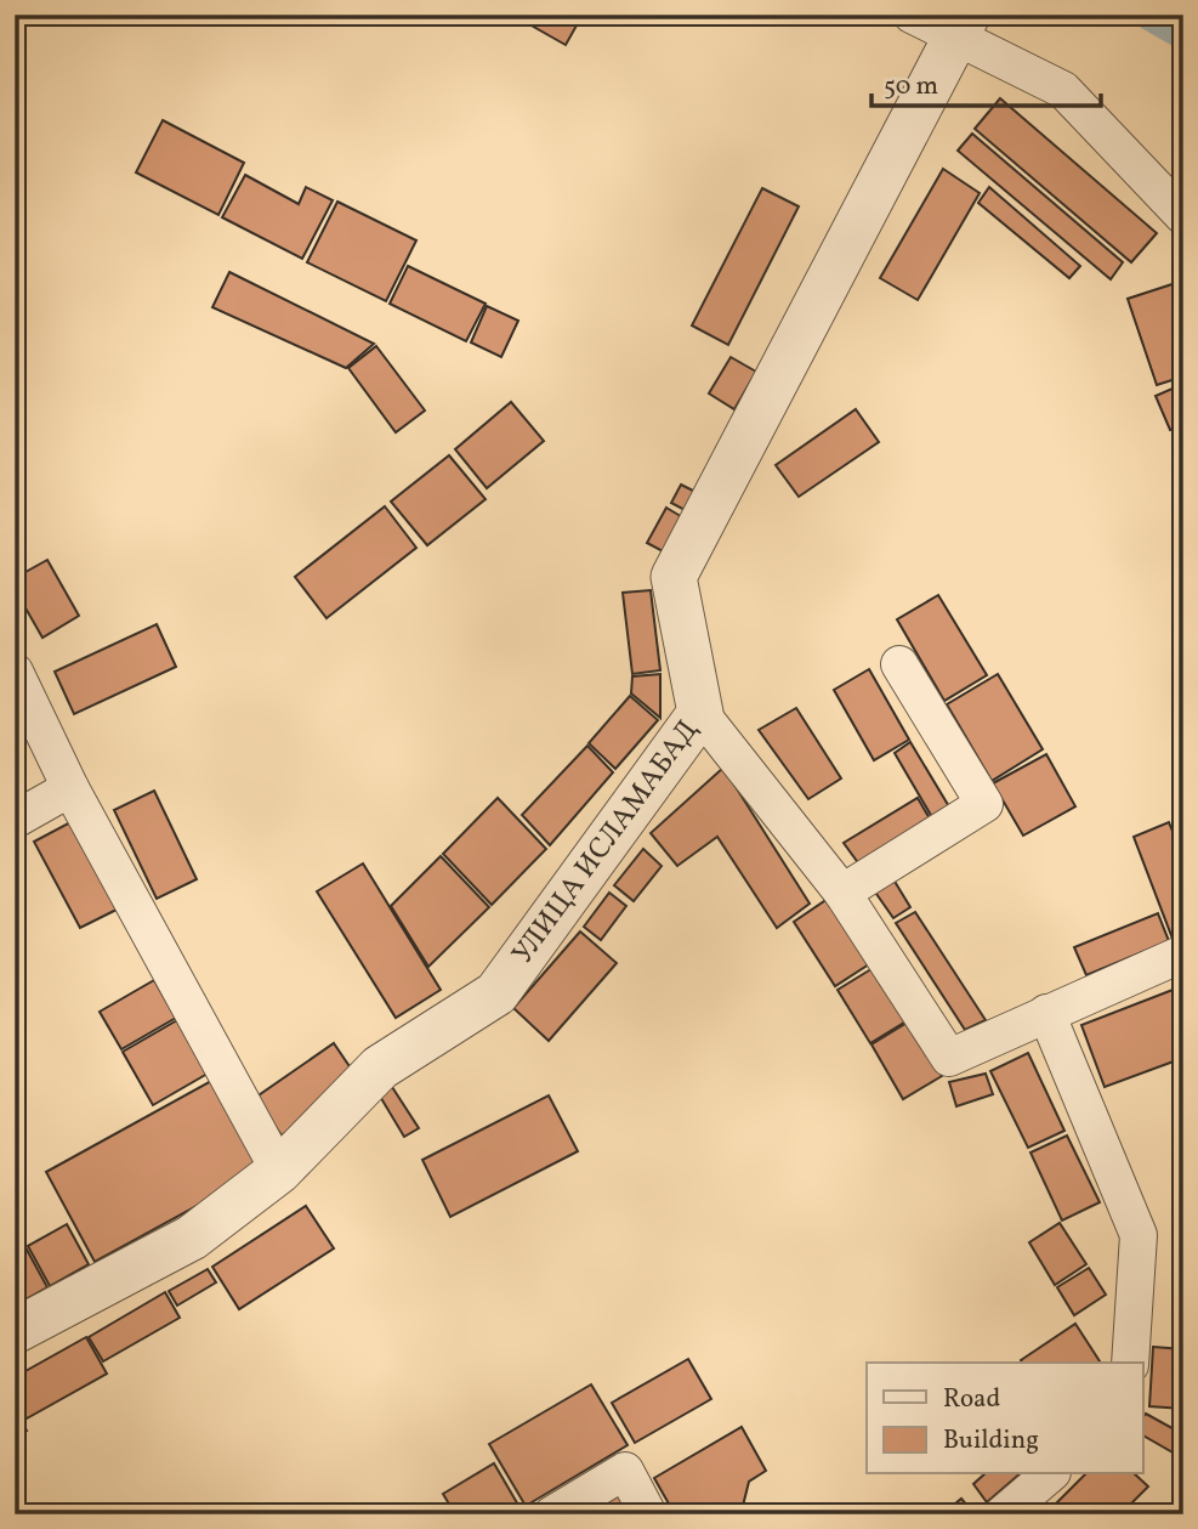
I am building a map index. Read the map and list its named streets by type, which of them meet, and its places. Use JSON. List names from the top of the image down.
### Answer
{
  "streets": {
    "street": ["УЛИЦА ИСЛАМАБАД"]
  },
  "legend": ["Road", "Building"],
  "scale_bar": "50 m"
}
